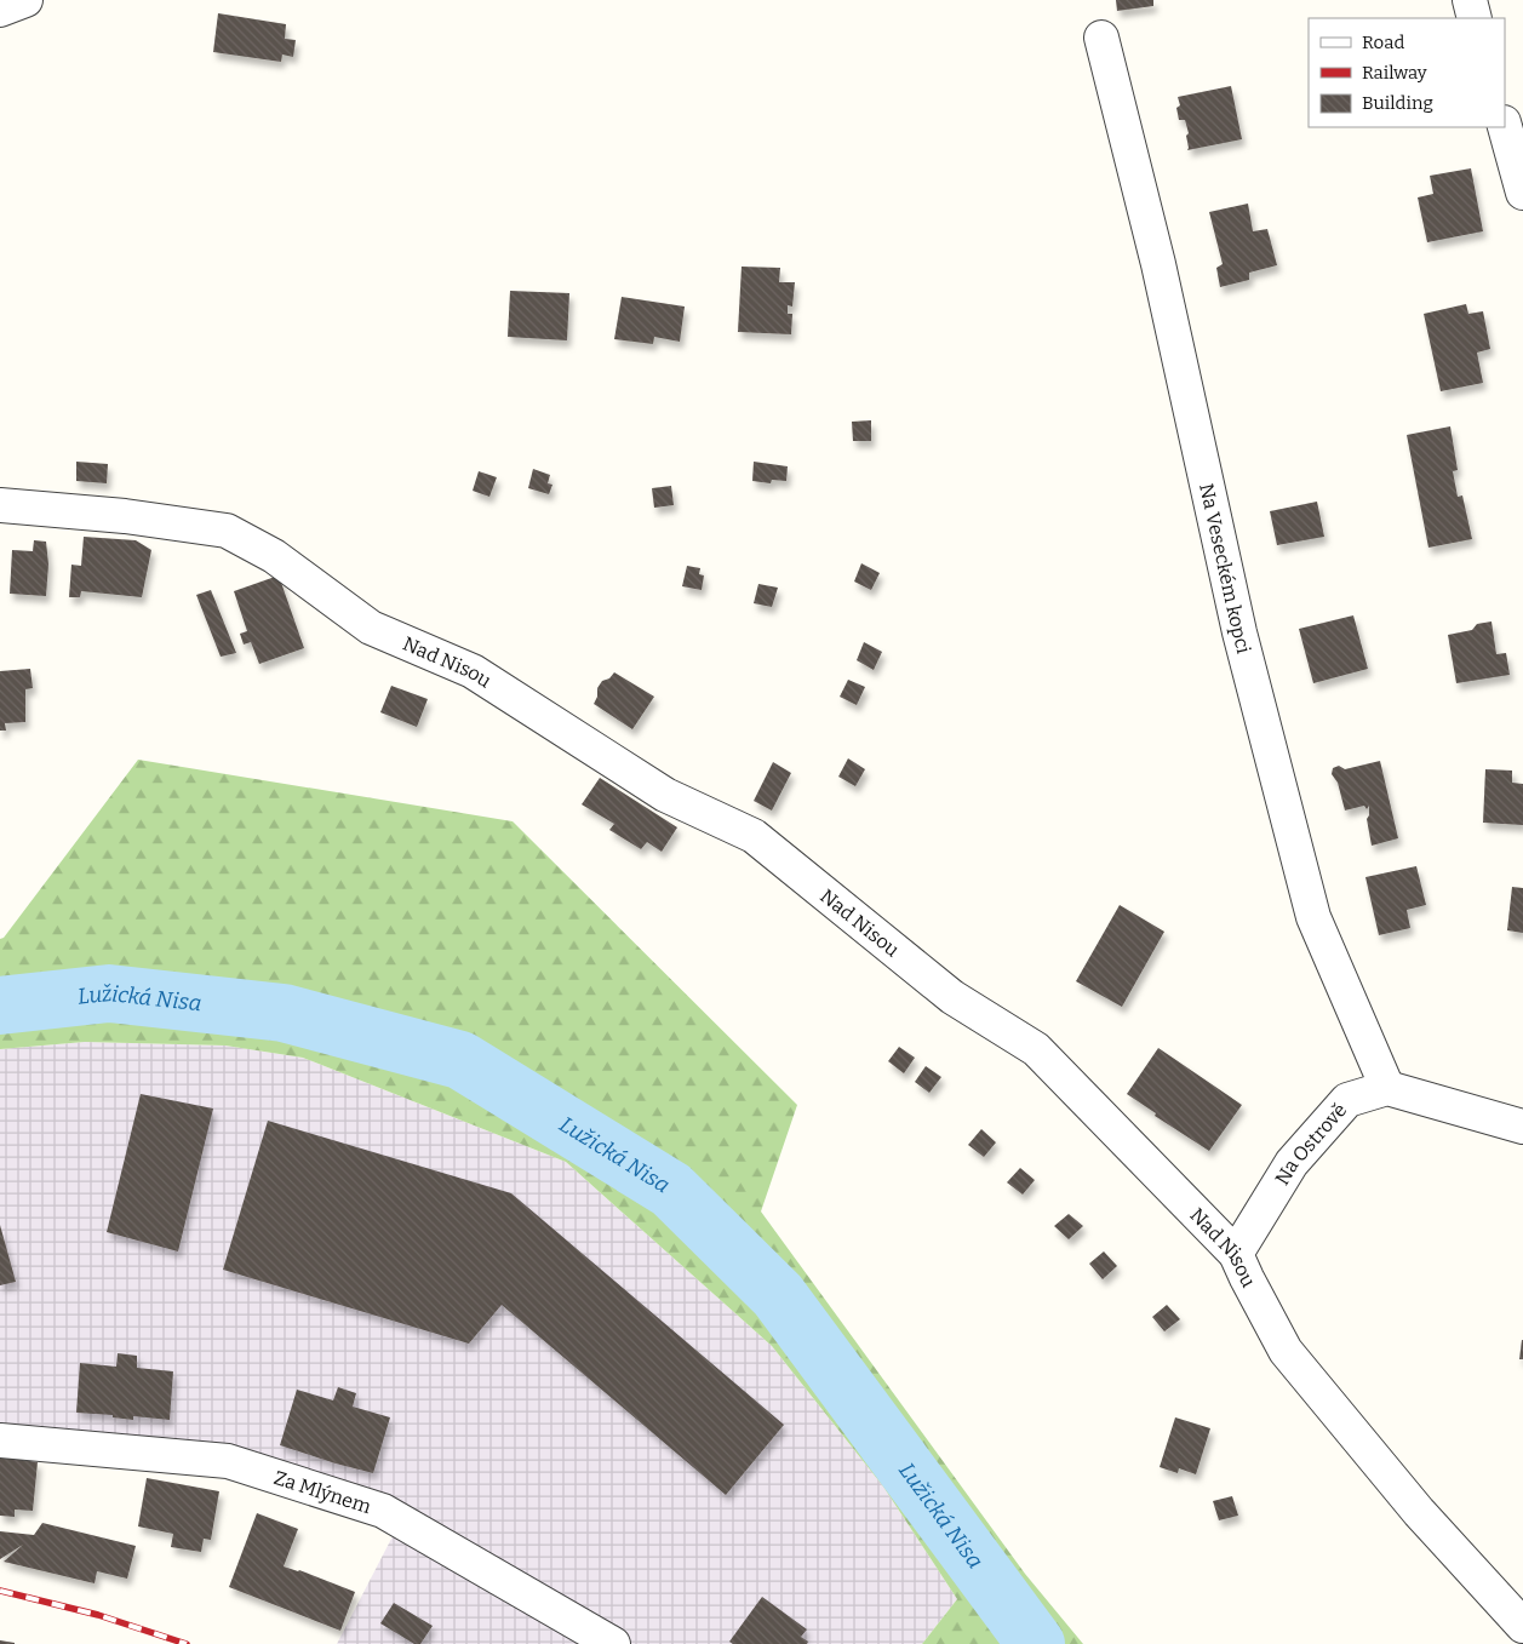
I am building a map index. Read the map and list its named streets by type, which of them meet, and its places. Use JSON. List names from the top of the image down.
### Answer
{
  "streets": {
    "street": [
      "Na Veseckém kopci",
      "Nad Nisou",
      "Na Ostrově",
      "Za Mlýnem"
    ]
  },
  "crossings": [
    ["Na Veseckém kopci", "Na Ostrově"],
    ["Nad Nisou", "Na Ostrově"]
  ],
  "water": ["Lužická Nisa"],
  "legend": ["Road", "Railway", "Building"]
}
